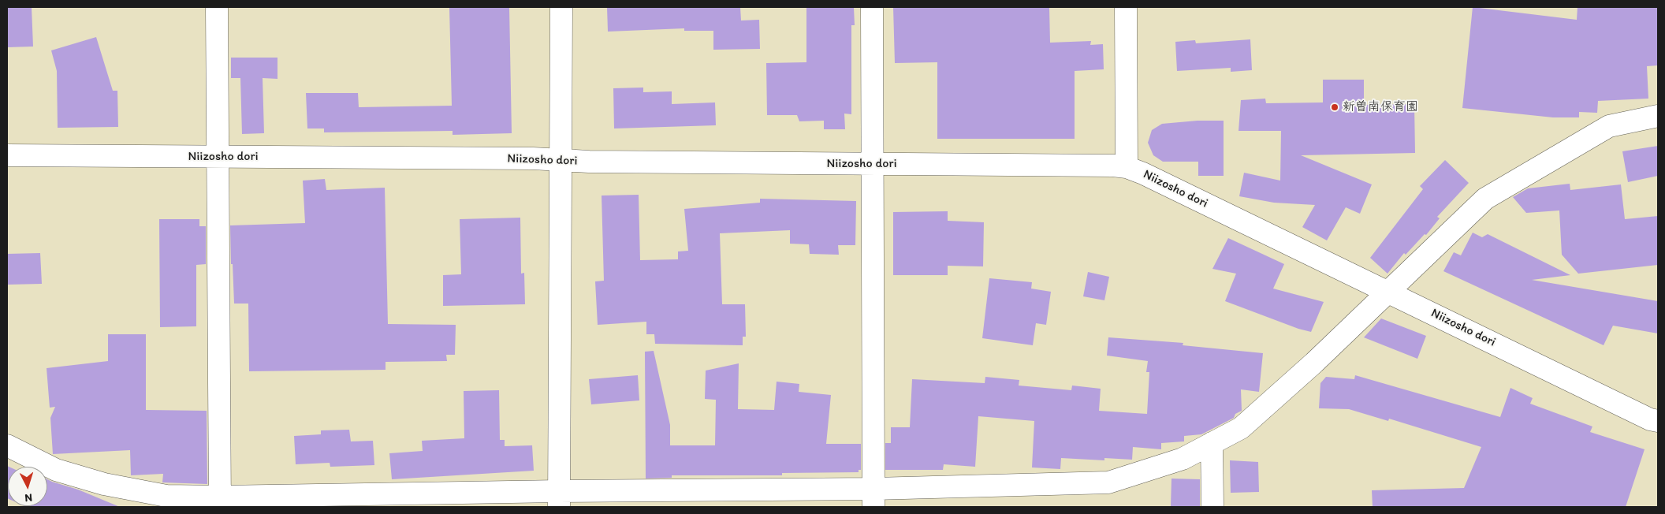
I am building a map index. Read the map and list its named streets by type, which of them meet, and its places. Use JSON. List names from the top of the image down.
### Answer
{
  "streets": {
    "street": ["Niizosho dori"]
  },
  "places": ["新曽南保育園"],
  "north": "bottom"
}
